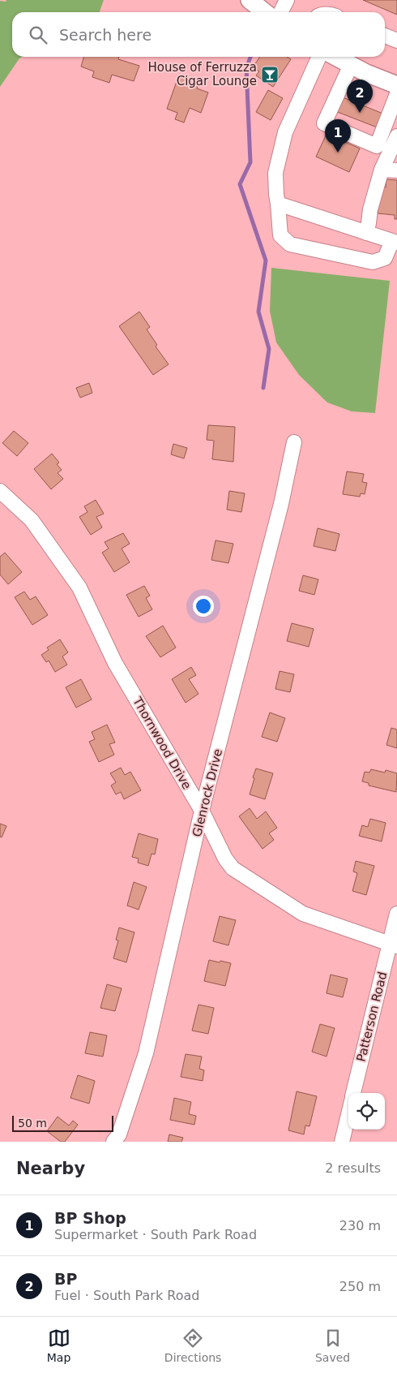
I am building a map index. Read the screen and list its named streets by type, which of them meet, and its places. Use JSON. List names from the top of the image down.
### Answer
{
  "streets": {
    "street": ["Thornwood Drive", "Glenrock Drive", "Patterson Road"]
  },
  "crossings": [
    ["Thornwood Drive", "Glenrock Drive"],
    ["Thornwood Drive", "Patterson Road"]
  ],
  "places": {
    "bar": ["House of Ferruzza Cigar Lounge"]
  },
  "scale_bar": "50 m",
  "page": {
    "search": "Search here",
    "pins": ["2", "1"],
    "scale": "50 m",
    "heading": ["Nearby", "2 results"],
    "list": [
      {
        "mark": "1",
        "name": "BP Shop",
        "note": "Supermarket · South Park Road",
        "value": "230 m"
      },
      {
        "mark": "2",
        "name": "BP",
        "note": "Fuel · South Park Road",
        "value": "250 m"
      }
    ],
    "nav": ["Map", "Directions", "Saved"]
  }
}
